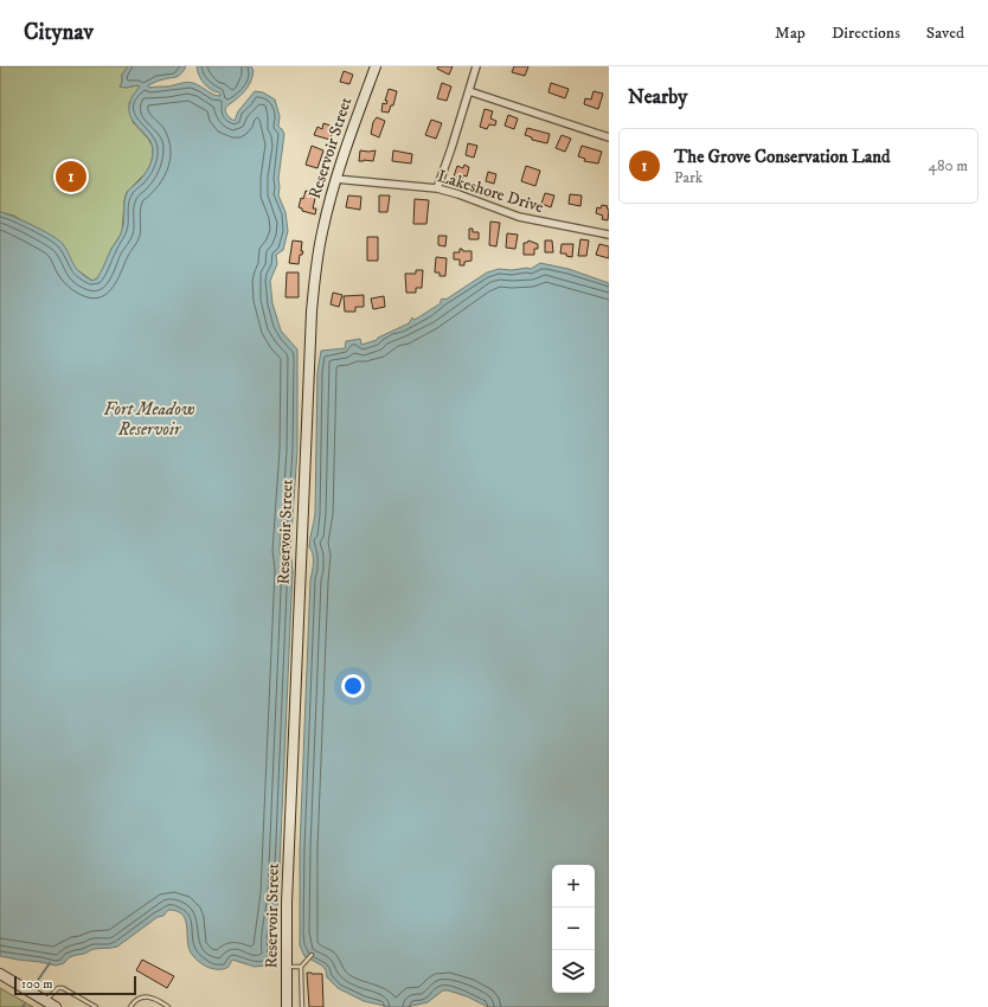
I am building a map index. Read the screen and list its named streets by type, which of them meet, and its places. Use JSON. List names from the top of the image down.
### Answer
{
  "streets": {
    "street": ["Reservoir Street", "Lakeshore Drive"]
  },
  "crossings": [
    ["Reservoir Street", "Lakeshore Drive"]
  ],
  "water": ["Fort Meadow Reservoir"],
  "scale_bar": "100 m",
  "page": {
    "header": "Citynav",
    "nav": ["Map", "Directions", "Saved"],
    "heading": "Nearby",
    "list": [
      {
        "mark": "1",
        "name": "The Grove Conservation Land",
        "note": "Park",
        "value": "480 m"
      }
    ],
    "pins": "1",
    "map_buttons": ["+", "−"],
    "scale": "100 m"
  }
}
